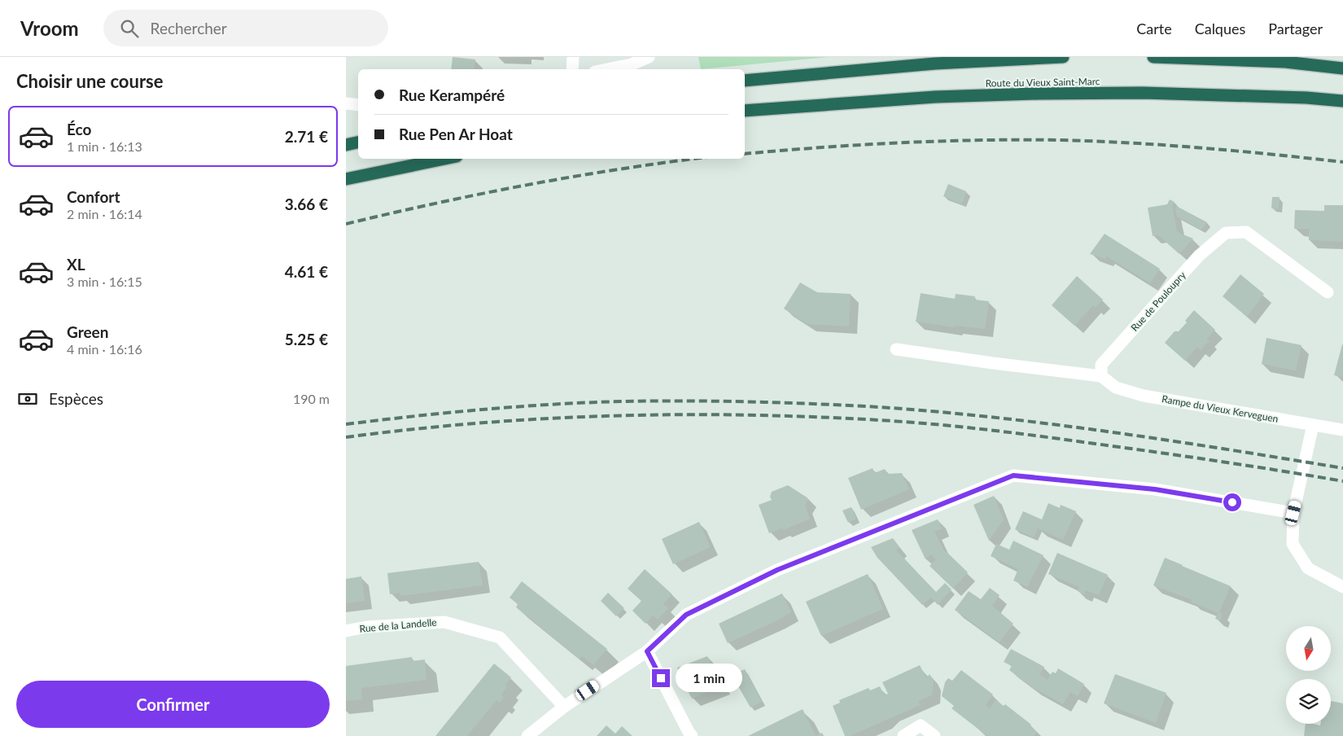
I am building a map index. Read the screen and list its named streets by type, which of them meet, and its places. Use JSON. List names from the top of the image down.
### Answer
{
  "streets": {
    "highway": ["Route du Vieux Saint-Marc"],
    "street": ["Rue de Pouloupry", "Rampe du Vieux Kerveguen", "Rue de la Landelle"]
  },
  "crossings": [
    ["Rue de Pouloupry", "Rampe du Vieux Kerveguen"]
  ],
  "north": "bottom",
  "page": {
    "header": "Vroom",
    "search": "Rechercher",
    "nav": ["Carte", "Calques", "Partager"],
    "heading": "Choisir une course",
    "banner": ["Rue Kerampéré", "Rue Pen Ar Hoat"],
    "list": [
      {
        "name": "Éco",
        "note": "1 min · 16:13",
        "value": "2.71 €"
      },
      {
        "name": "Confort",
        "note": "2 min · 16:14",
        "value": "3.66 €"
      },
      {
        "name": "XL",
        "note": "3 min · 16:15",
        "value": "4.61 €"
      },
      {
        "name": "Green",
        "note": "4 min · 16:16",
        "value": "5.25 €"
      }
    ],
    "pay": ["Espèces", "190 m"],
    "bubble": "1 min",
    "buttons": "Confirmer"
  }
}
